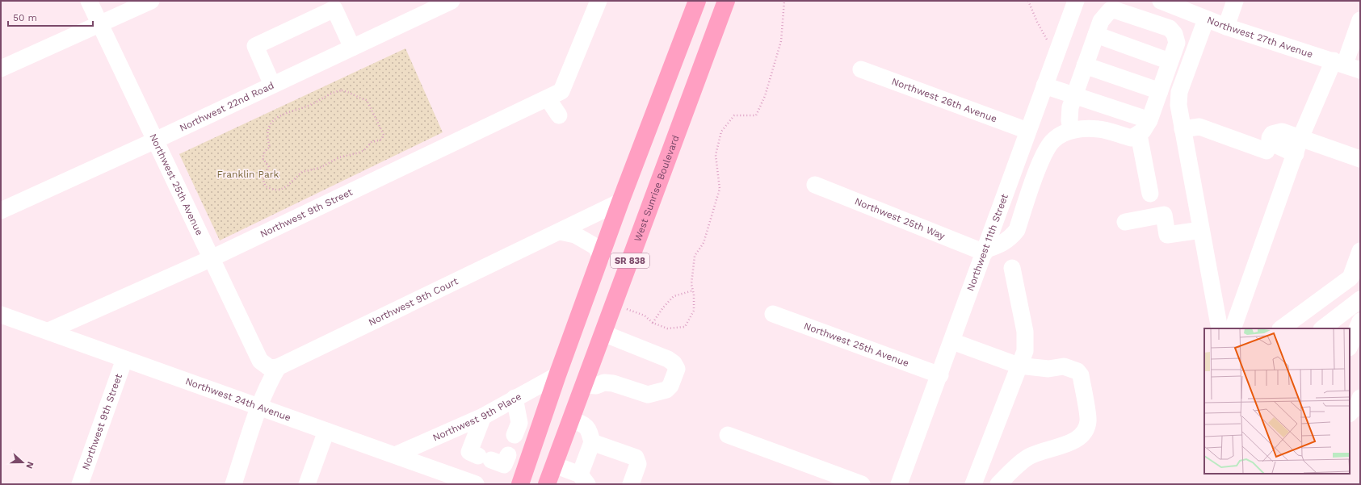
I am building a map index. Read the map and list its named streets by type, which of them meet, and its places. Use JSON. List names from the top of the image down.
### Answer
{
  "streets": {
    "main road": ["West Sunrise Boulevard", "SR 838"],
    "street": [
      "Northwest 27th Avenue",
      "Northwest 26th Avenue",
      "Northwest 22nd Road",
      "Northwest 25th Avenue",
      "Northwest 9th Street",
      "Northwest 25th Way",
      "Northwest 11th Street",
      "Northwest 9th Court",
      "Northwest 24th Avenue",
      "Northwest 9th Place"
    ]
  },
  "crossings": [
    ["Northwest 26th Avenue", "Northwest 11th Street"],
    ["Northwest 22nd Road", "Northwest 25th Avenue"],
    ["Northwest 25th Avenue", "Northwest 9th Street"],
    ["Northwest 25th Avenue", "Northwest 11th Street"],
    ["Northwest 25th Avenue", "Northwest 9th Court"],
    ["Northwest 9th Street", "Northwest 24th Avenue"],
    ["Northwest 25th Way", "Northwest 11th Street"],
    ["SR 838", "Northwest 9th Court"],
    ["SR 838", "Northwest 9th Place"],
    ["Northwest 24th Avenue", "Northwest 9th Place"]
  ],
  "parks": ["Franklin Park"],
  "scale_bar": "50 m",
  "north": "right"
}
